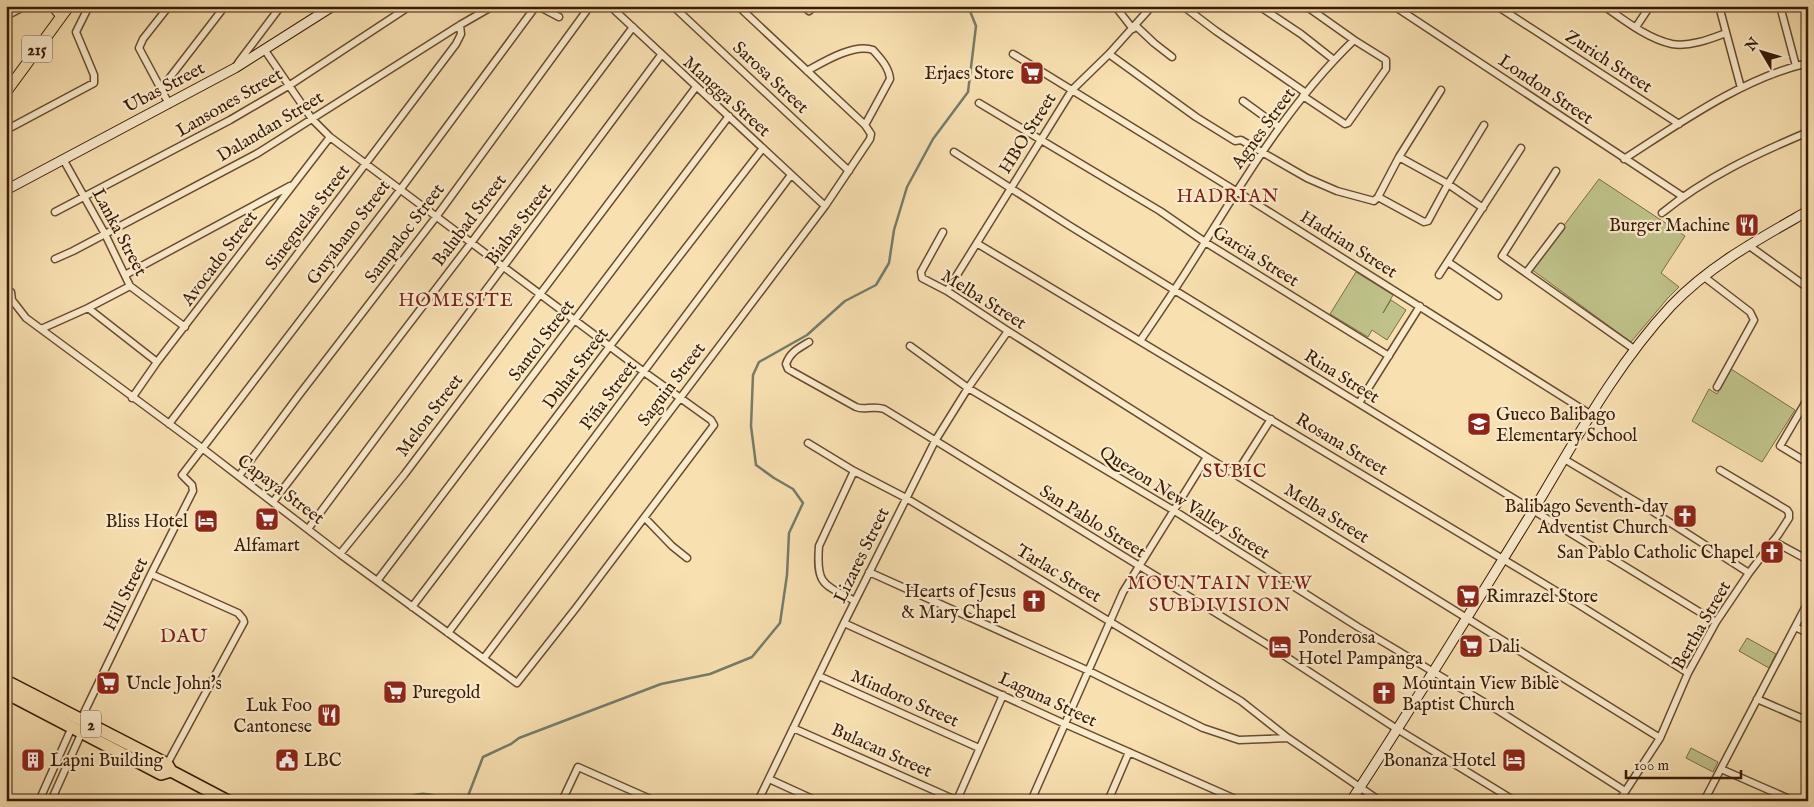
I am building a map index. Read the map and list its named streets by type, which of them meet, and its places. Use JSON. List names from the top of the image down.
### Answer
{
  "streets": {
    "highway": ["2"],
    "main road": ["215", "Ubas Street"],
    "street": [
      "Zurich Street",
      "Sarosa Street",
      "London Street",
      "Mangga Street",
      "Lansones Street",
      "Dalandan Street",
      "Agnes Street",
      "HBO Street",
      "Sineguelas Street",
      "Balubad Street",
      "Biabas Street",
      "Lanka Street",
      "Guyabano Street",
      "Sampaloc Street",
      "Hadrian Street",
      "Garcia Street",
      "Avocado Street",
      "Melba Street",
      "Santol Street",
      "Duhat Street",
      "Rina Street",
      "Saguin Street",
      "Piña Street",
      "Melon Street",
      "Rosana Street",
      "Capaya Street",
      "Quezon New Valley Street",
      "San Pablo Street",
      "Lizares Street",
      "Tarlac Street",
      "Hill Street",
      "Bertha Street",
      "Mindoro Street",
      "Laguna Street",
      "Bulacan Street"
    ]
  },
  "crossings": [
    ["Sarosa Street", "Saguin Street"],
    ["Ubas Street", "Lanka Street"],
    ["Mangga Street", "Balubad Street"],
    ["Mangga Street", "Biabas Street"],
    ["Mangga Street", "Santol Street"],
    ["Mangga Street", "Duhat Street"],
    ["Mangga Street", "Saguin Street"],
    ["Mangga Street", "Piña Street"],
    ["Mangga Street", "Melon Street"],
    ["Lansones Street", "Lanka Street"],
    ["Dalandan Street", "Sineguelas Street"],
    ["Dalandan Street", "Lanka Street"],
    ["Agnes Street", "Hadrian Street"],
    ["Agnes Street", "Garcia Street"],
    ["Agnes Street", "Rina Street"],
    ["Agnes Street", "Rosana Street"],
    ["HBO Street", "Hadrian Street"],
    ["HBO Street", "Garcia Street"],
    ["HBO Street", "Melba Street"],
    ["HBO Street", "Rina Street"],
    ["HBO Street", "Rosana Street"],
    ["Sineguelas Street", "Capaya Street"],
    ["Balubad Street", "Capaya Street"],
    ["Biabas Street", "Capaya Street"],
    ["Lanka Street", "Avocado Street"],
    ["Guyabano Street", "Capaya Street"],
    ["Guyabano Street", "Hill Street"],
    ["Sampaloc Street", "Capaya Street"],
    ["Avocado Street", "Capaya Street"],
    ["Melba Street", "Lizares Street"],
    ["Melba Street", "Bertha Street"],
    ["Santol Street", "Capaya Street"],
    ["Duhat Street", "Capaya Street"],
    ["Rina Street", "Bertha Street"],
    ["Saguin Street", "Capaya Street"],
    ["Piña Street", "Capaya Street"],
    ["Melon Street", "Capaya Street"],
    ["Rosana Street", "Bertha Street"],
    ["Quezon New Valley Street", "Lizares Street"],
    ["Quezon New Valley Street", "Bertha Street"],
    ["San Pablo Street", "Lizares Street"],
    ["Lizares Street", "Tarlac Street"],
    ["Lizares Street", "Mindoro Street"],
    ["Lizares Street", "Laguna Street"],
    ["Lizares Street", "Bulacan Street"],
    ["Hill Street", "2"]
  ],
  "districts": [
    "HADRIAN",
    "HOMESITE",
    "SUBIC",
    "MOUNTAIN VIEW SUBDIVISION",
    "DAU"
  ],
  "places": {
    "supermarket": [
      "Erjaes Store",
      "Alfamart",
      "Rimrazel Store",
      "Dali",
      "Uncle John's",
      "Puregold"
    ],
    "restaurant": ["Burger Machine", "Luk Foo Cantonese"],
    "school or university": ["Gueco Balibago Elementary School"],
    "church": [
      "Balibago Seventh-day Adventist Church",
      "San Pablo Catholic Chapel",
      "Hearts of Jesus & Mary Chapel",
      "Mountain View Bible Baptist Church"
    ],
    "hotel": ["Bliss Hotel", "Ponderosa Hotel Pampanga", "Bonanza Hotel"],
    "building": ["Lapni Building"],
    "public building": ["LBC"]
  },
  "scale_bar": "100 m",
  "north": "top left"
}
